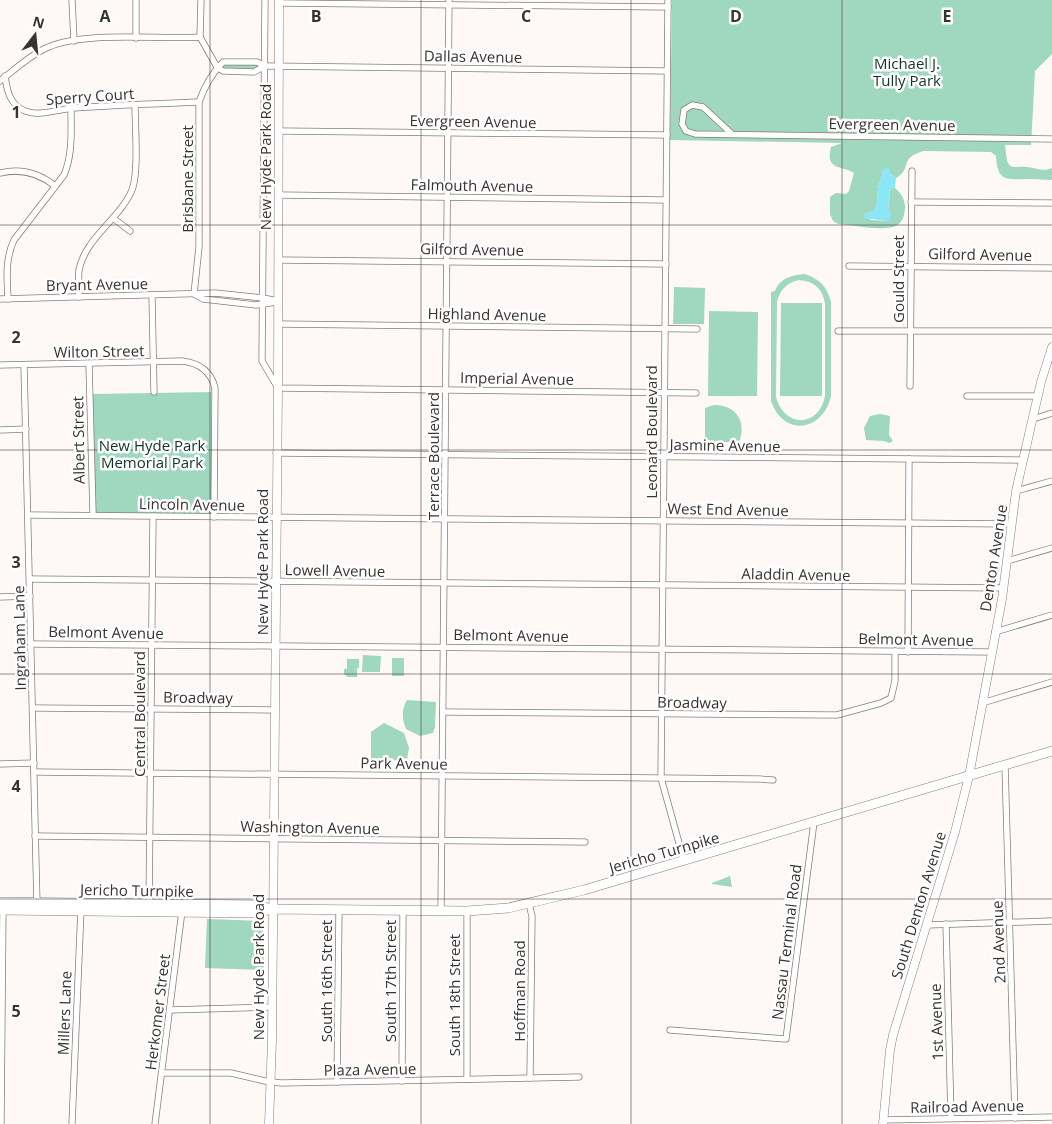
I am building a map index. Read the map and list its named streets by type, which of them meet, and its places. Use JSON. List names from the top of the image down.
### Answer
{
  "streets": {
    "main road": [
      "New Hyde Park Road",
      "Denton Avenue",
      "Jericho Turnpike",
      "South Denton Avenue"
    ],
    "street": [
      "Dallas Avenue",
      "Sperry Court",
      "Evergreen Avenue",
      "Brisbane Street",
      "Falmouth Avenue",
      "Gilford Avenue",
      "Gould Street",
      "Bryant Avenue",
      "Highland Avenue",
      "Wilton Street",
      "Imperial Avenue",
      "Leonard Boulevard",
      "Albert Street",
      "Jasmine Avenue",
      "Terrace Boulevard",
      "Lincoln Avenue",
      "West End Avenue",
      "Lowell Avenue",
      "Aladdin Avenue",
      "Belmont Avenue",
      "Ingraham Lane",
      "Broadway",
      "Central Boulevard",
      "Park Avenue",
      "Washington Avenue",
      "Nassau Terminal Road",
      "2nd Avenue",
      "South 16th Street",
      "South 17th Street",
      "Hoffman Road",
      "South 18th Street",
      "Herkomer Street",
      "Millers Lane",
      "1st Avenue",
      "Plaza Avenue",
      "Railroad Avenue"
    ]
  },
  "crossings": [
    ["Dallas Avenue", "New Hyde Park Road"],
    ["Dallas Avenue", "Leonard Boulevard"],
    ["Dallas Avenue", "Terrace Boulevard"],
    ["Sperry Court", "Brisbane Street"],
    ["Evergreen Avenue", "New Hyde Park Road"],
    ["Evergreen Avenue", "Leonard Boulevard"],
    ["Evergreen Avenue", "Terrace Boulevard"],
    ["New Hyde Park Road", "Falmouth Avenue"],
    ["New Hyde Park Road", "Gilford Avenue"],
    ["New Hyde Park Road", "Bryant Avenue"],
    ["New Hyde Park Road", "Highland Avenue"],
    ["New Hyde Park Road", "Imperial Avenue"],
    ["New Hyde Park Road", "Jasmine Avenue"],
    ["New Hyde Park Road", "Lincoln Avenue"],
    ["New Hyde Park Road", "Lowell Avenue"],
    ["New Hyde Park Road", "Belmont Avenue"],
    ["New Hyde Park Road", "Broadway"],
    ["New Hyde Park Road", "Park Avenue"],
    ["New Hyde Park Road", "Washington Avenue"],
    ["New Hyde Park Road", "Jericho Turnpike"],
    ["New Hyde Park Road", "Plaza Avenue"],
    ["Brisbane Street", "Bryant Avenue"],
    ["Falmouth Avenue", "Leonard Boulevard"],
    ["Falmouth Avenue", "Terrace Boulevard"],
    ["Gilford Avenue", "Gould Street"],
    ["Gilford Avenue", "Leonard Boulevard"],
    ["Gilford Avenue", "Terrace Boulevard"],
    ["Highland Avenue", "Leonard Boulevard"],
    ["Highland Avenue", "Terrace Boulevard"],
    ["Wilton Street", "Albert Street"],
    ["Wilton Street", "Lincoln Avenue"],
    ["Wilton Street", "Ingraham Lane"],
    ["Imperial Avenue", "Leonard Boulevard"],
    ["Imperial Avenue", "Terrace Boulevard"],
    ["Leonard Boulevard", "Jasmine Avenue"],
    ["Leonard Boulevard", "West End Avenue"],
    ["Leonard Boulevard", "Aladdin Avenue"],
    ["Leonard Boulevard", "Belmont Avenue"],
    ["Leonard Boulevard", "Broadway"],
    ["Leonard Boulevard", "Park Avenue"],
    ["Leonard Boulevard", "Jericho Turnpike"],
    ["Albert Street", "Lincoln Avenue"],
    ["Jasmine Avenue", "Terrace Boulevard"],
    ["Jasmine Avenue", "Denton Avenue"],
    ["Terrace Boulevard", "Lincoln Avenue"],
    ["Terrace Boulevard", "West End Avenue"],
    ["Terrace Boulevard", "Lowell Avenue"],
    ["Terrace Boulevard", "Belmont Avenue"],
    ["Terrace Boulevard", "Broadway"],
    ["Terrace Boulevard", "Park Avenue"],
    ["Terrace Boulevard", "Washington Avenue"],
    ["Terrace Boulevard", "Jericho Turnpike"],
    ["Lincoln Avenue", "West End Avenue"],
    ["Lincoln Avenue", "Ingraham Lane"],
    ["Lincoln Avenue", "Central Boulevard"],
    ["West End Avenue", "Denton Avenue"],
    ["Denton Avenue", "Aladdin Avenue"],
    ["Denton Avenue", "Belmont Avenue"],
    ["Denton Avenue", "Jericho Turnpike"],
    ["Denton Avenue", "South Denton Avenue"],
    ["Lowell Avenue", "Aladdin Avenue"],
    ["Lowell Avenue", "Ingraham Lane"],
    ["Lowell Avenue", "Central Boulevard"],
    ["Belmont Avenue", "Ingraham Lane"],
    ["Belmont Avenue", "Broadway"],
    ["Belmont Avenue", "Central Boulevard"],
    ["Ingraham Lane", "Broadway"],
    ["Ingraham Lane", "Park Avenue"],
    ["Ingraham Lane", "Washington Avenue"],
    ["Ingraham Lane", "Jericho Turnpike"],
    ["Broadway", "Central Boulevard"],
    ["Central Boulevard", "Park Avenue"],
    ["Central Boulevard", "Washington Avenue"],
    ["Central Boulevard", "Jericho Turnpike"],
    ["Jericho Turnpike", "South Denton Avenue"],
    ["Jericho Turnpike", "Nassau Terminal Road"],
    ["Jericho Turnpike", "2nd Avenue"],
    ["Jericho Turnpike", "South 16th Street"],
    ["Jericho Turnpike", "South 17th Street"],
    ["Jericho Turnpike", "Hoffman Road"],
    ["Jericho Turnpike", "South 18th Street"],
    ["Jericho Turnpike", "Herkomer Street"],
    ["Jericho Turnpike", "Millers Lane"],
    ["South Denton Avenue", "Railroad Avenue"],
    ["2nd Avenue", "Railroad Avenue"],
    ["South 16th Street", "Plaza Avenue"],
    ["South 17th Street", "Plaza Avenue"],
    ["Hoffman Road", "Plaza Avenue"],
    ["South 18th Street", "Plaza Avenue"],
    ["Herkomer Street", "Plaza Avenue"],
    ["1st Avenue", "Railroad Avenue"]
  ],
  "parks": ["Michael J. Tully Park", "New Hyde Park Memorial Park"],
  "north": "top",
  "grid": {
    "columns": [
      "A",
      "B",
      "C",
      "D",
      "E"
    ],
    "rows": [
      "1",
      "2",
      "3",
      "4",
      "5"
    ]
  }
}
